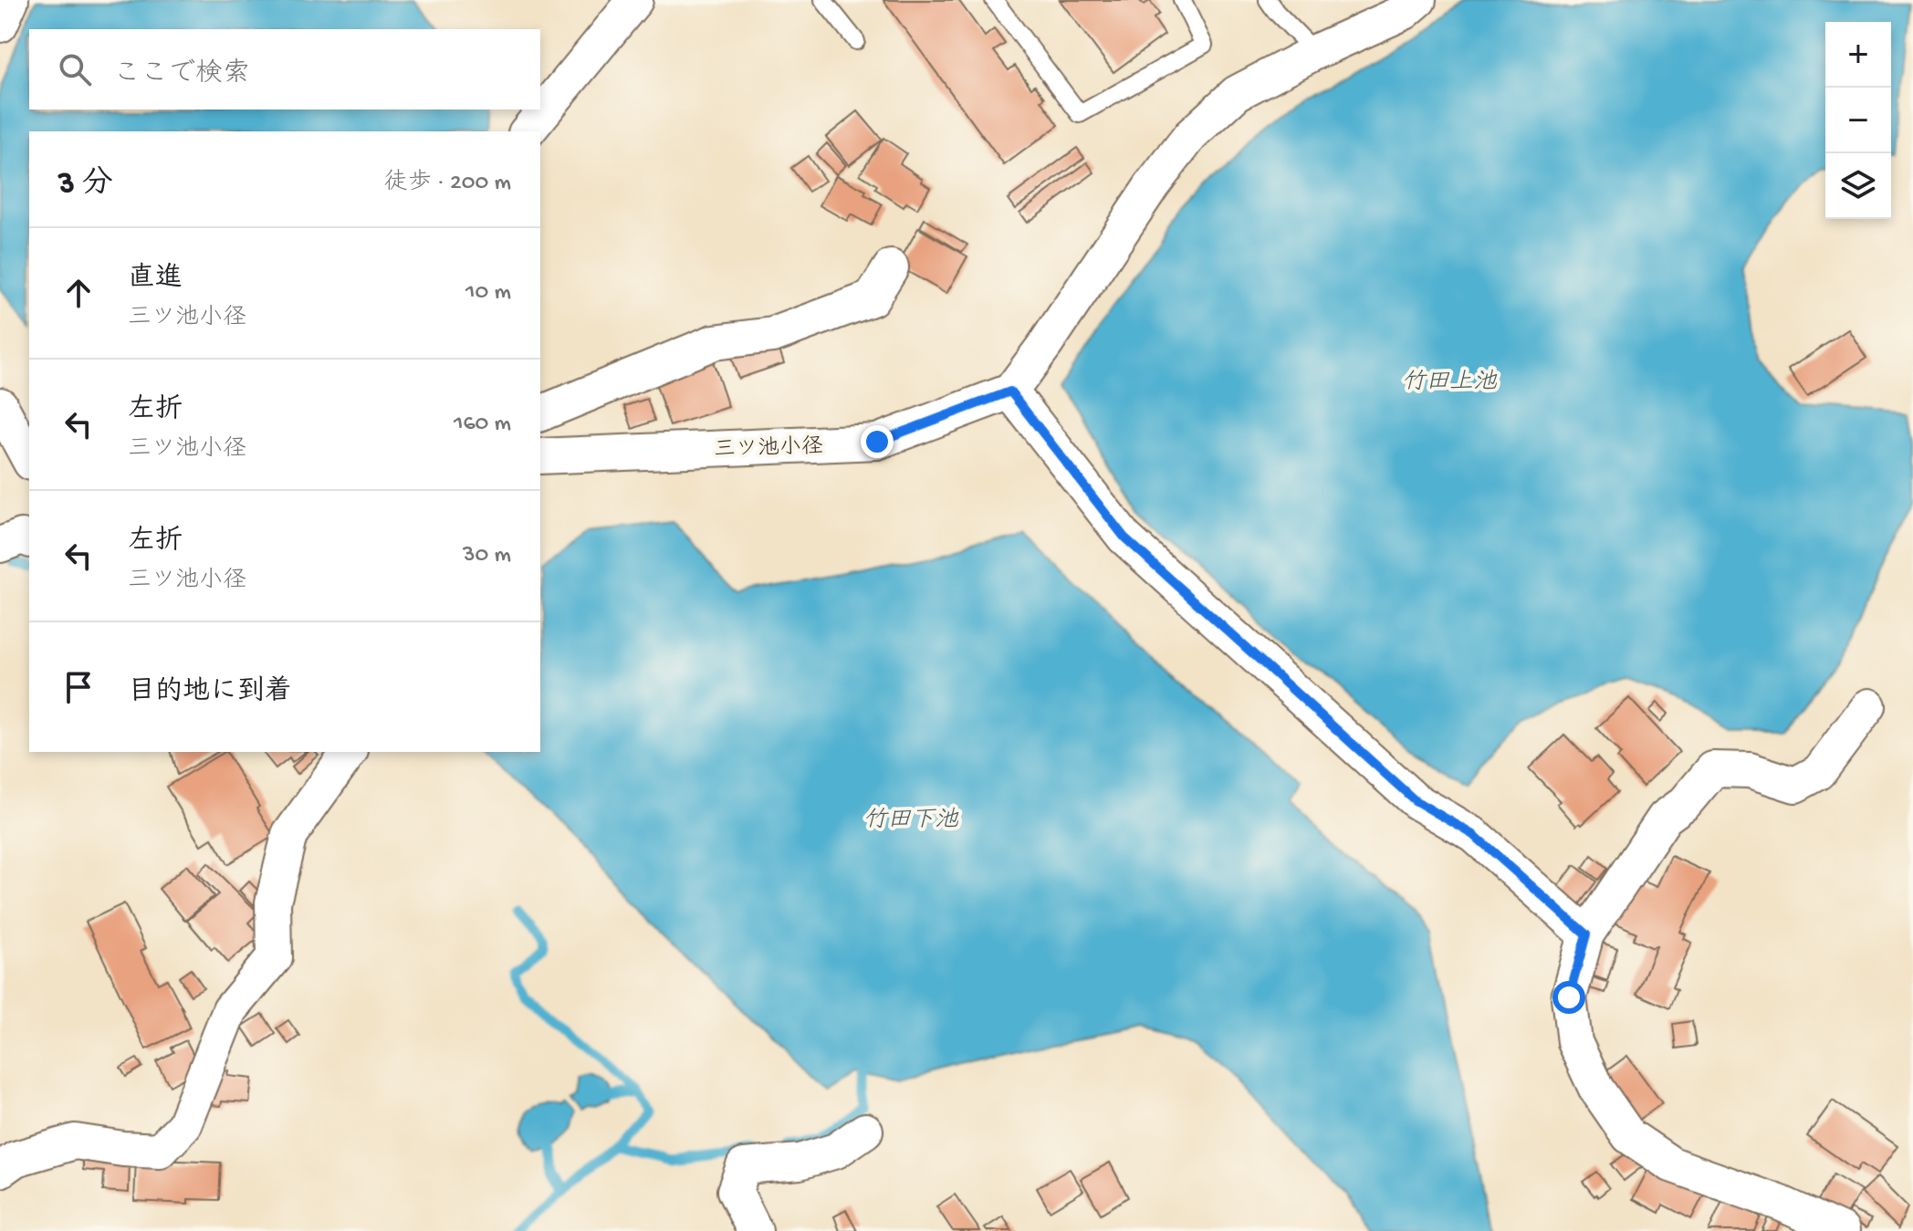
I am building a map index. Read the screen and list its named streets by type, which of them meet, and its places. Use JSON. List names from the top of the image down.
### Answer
{
  "streets": {
    "street": ["三ツ池小径"]
  },
  "water": ["竹田上池", "竹田下池"],
  "page": {
    "map_buttons": ["+", "−"],
    "search": "ここで検索",
    "heading": ["3 分", "徒歩 · 200 m"],
    "list": [
      ["直進", "三ツ池小径", "10 m"],
      ["左折", "三ツ池小径", "160 m"],
      ["左折", "三ツ池小径", "30 m"],
      "目的地に到着"
    ]
  }
}
